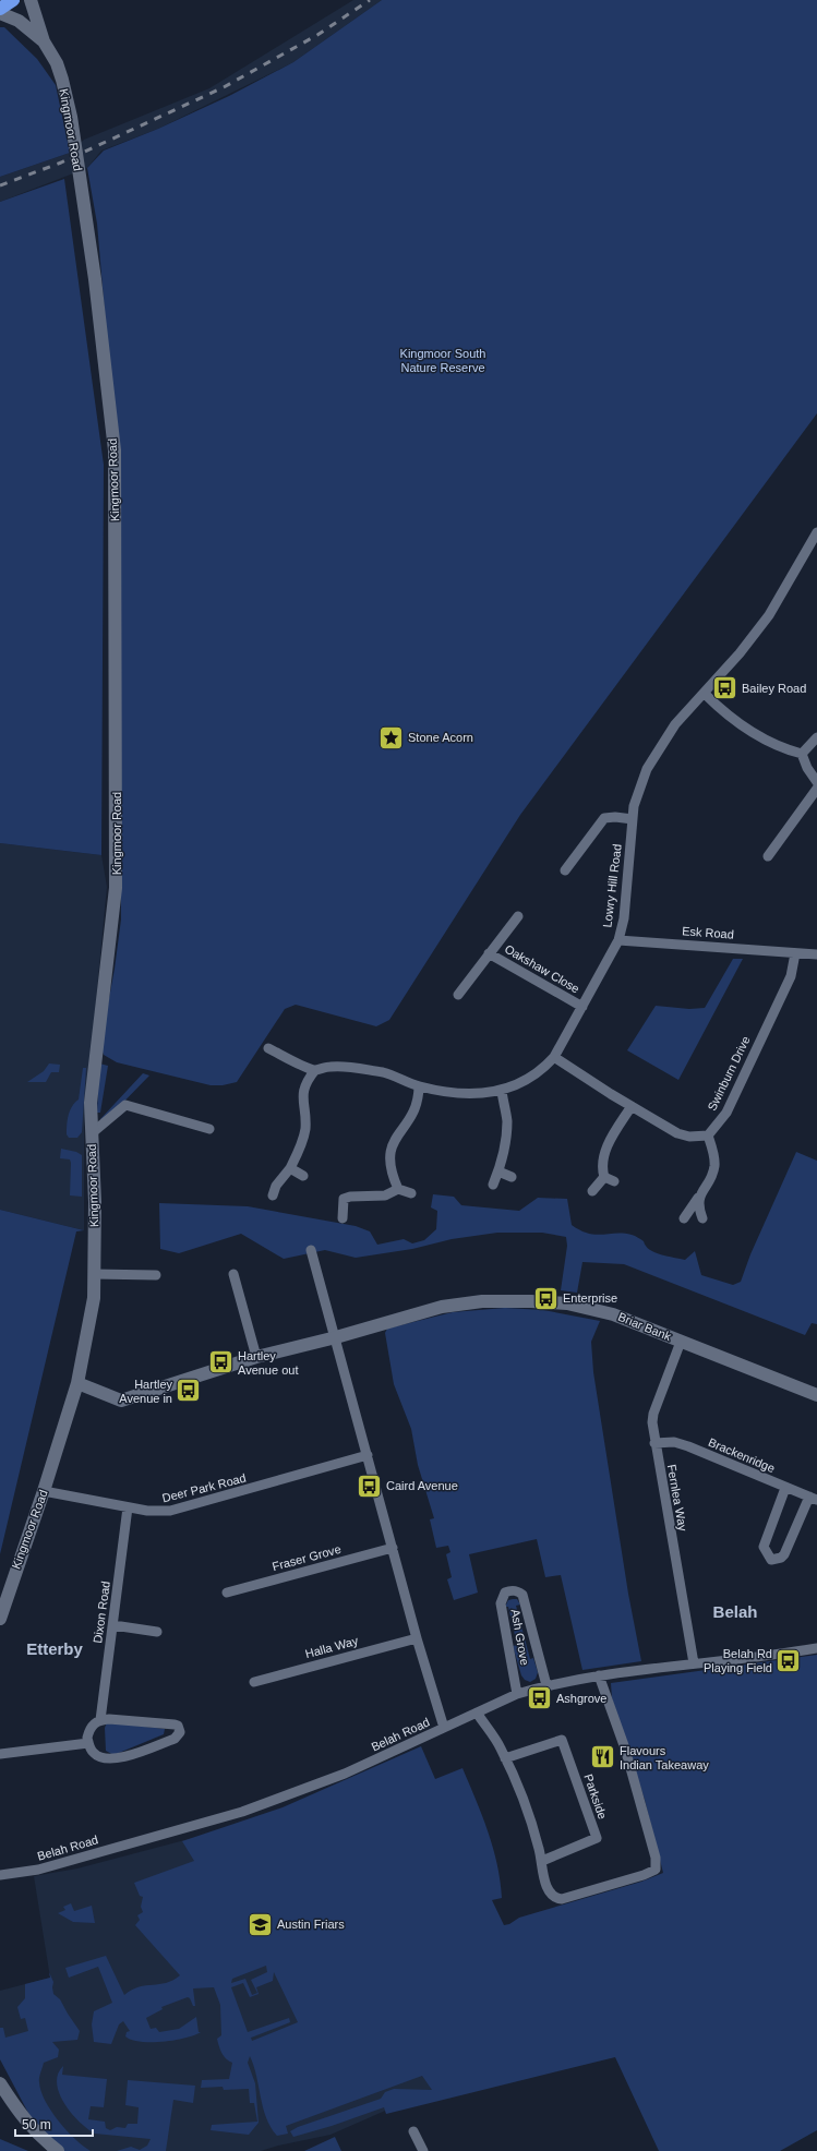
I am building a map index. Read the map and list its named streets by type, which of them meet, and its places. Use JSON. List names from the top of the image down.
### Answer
{
  "streets": {
    "street": [
      "Kingmoor Road",
      "Lowry Hill Road",
      "Esk Road",
      "Oakshaw Close",
      "Swinburn Drive",
      "Briar Bank",
      "Brackenridge",
      "Deer Park Road",
      "Fernlea Way",
      "Fraser Grove",
      "Dixon Road",
      "Ash Grove",
      "Halla Way",
      "Belah Road",
      "Parkside"
    ]
  },
  "crossings": [
    ["Kingmoor Road", "Briar Bank"],
    ["Kingmoor Road", "Deer Park Road"],
    ["Lowry Hill Road", "Esk Road"],
    ["Lowry Hill Road", "Oakshaw Close"],
    ["Esk Road", "Swinburn Drive"],
    ["Briar Bank", "Fernlea Way"],
    ["Brackenridge", "Fernlea Way"],
    ["Deer Park Road", "Dixon Road"],
    ["Fernlea Way", "Belah Road"],
    ["Ash Grove", "Belah Road"]
  ],
  "districts": ["Belah", "Etterby"],
  "parks": ["Kingmoor South Nature Reserve"],
  "places": {
    "bus stop": [
      "Bailey Road",
      "Enterprise",
      "Hartley Avenue out",
      "Hartley Avenue in",
      "Caird Avenue",
      "Belah Rd Playing Field",
      "Ashgrove"
    ],
    "place": ["Stone Acorn"],
    "restaurant": ["Flavours Indian Takeaway"],
    "school or university": ["Austin Friars"]
  },
  "scale_bar": "50 m"
}
